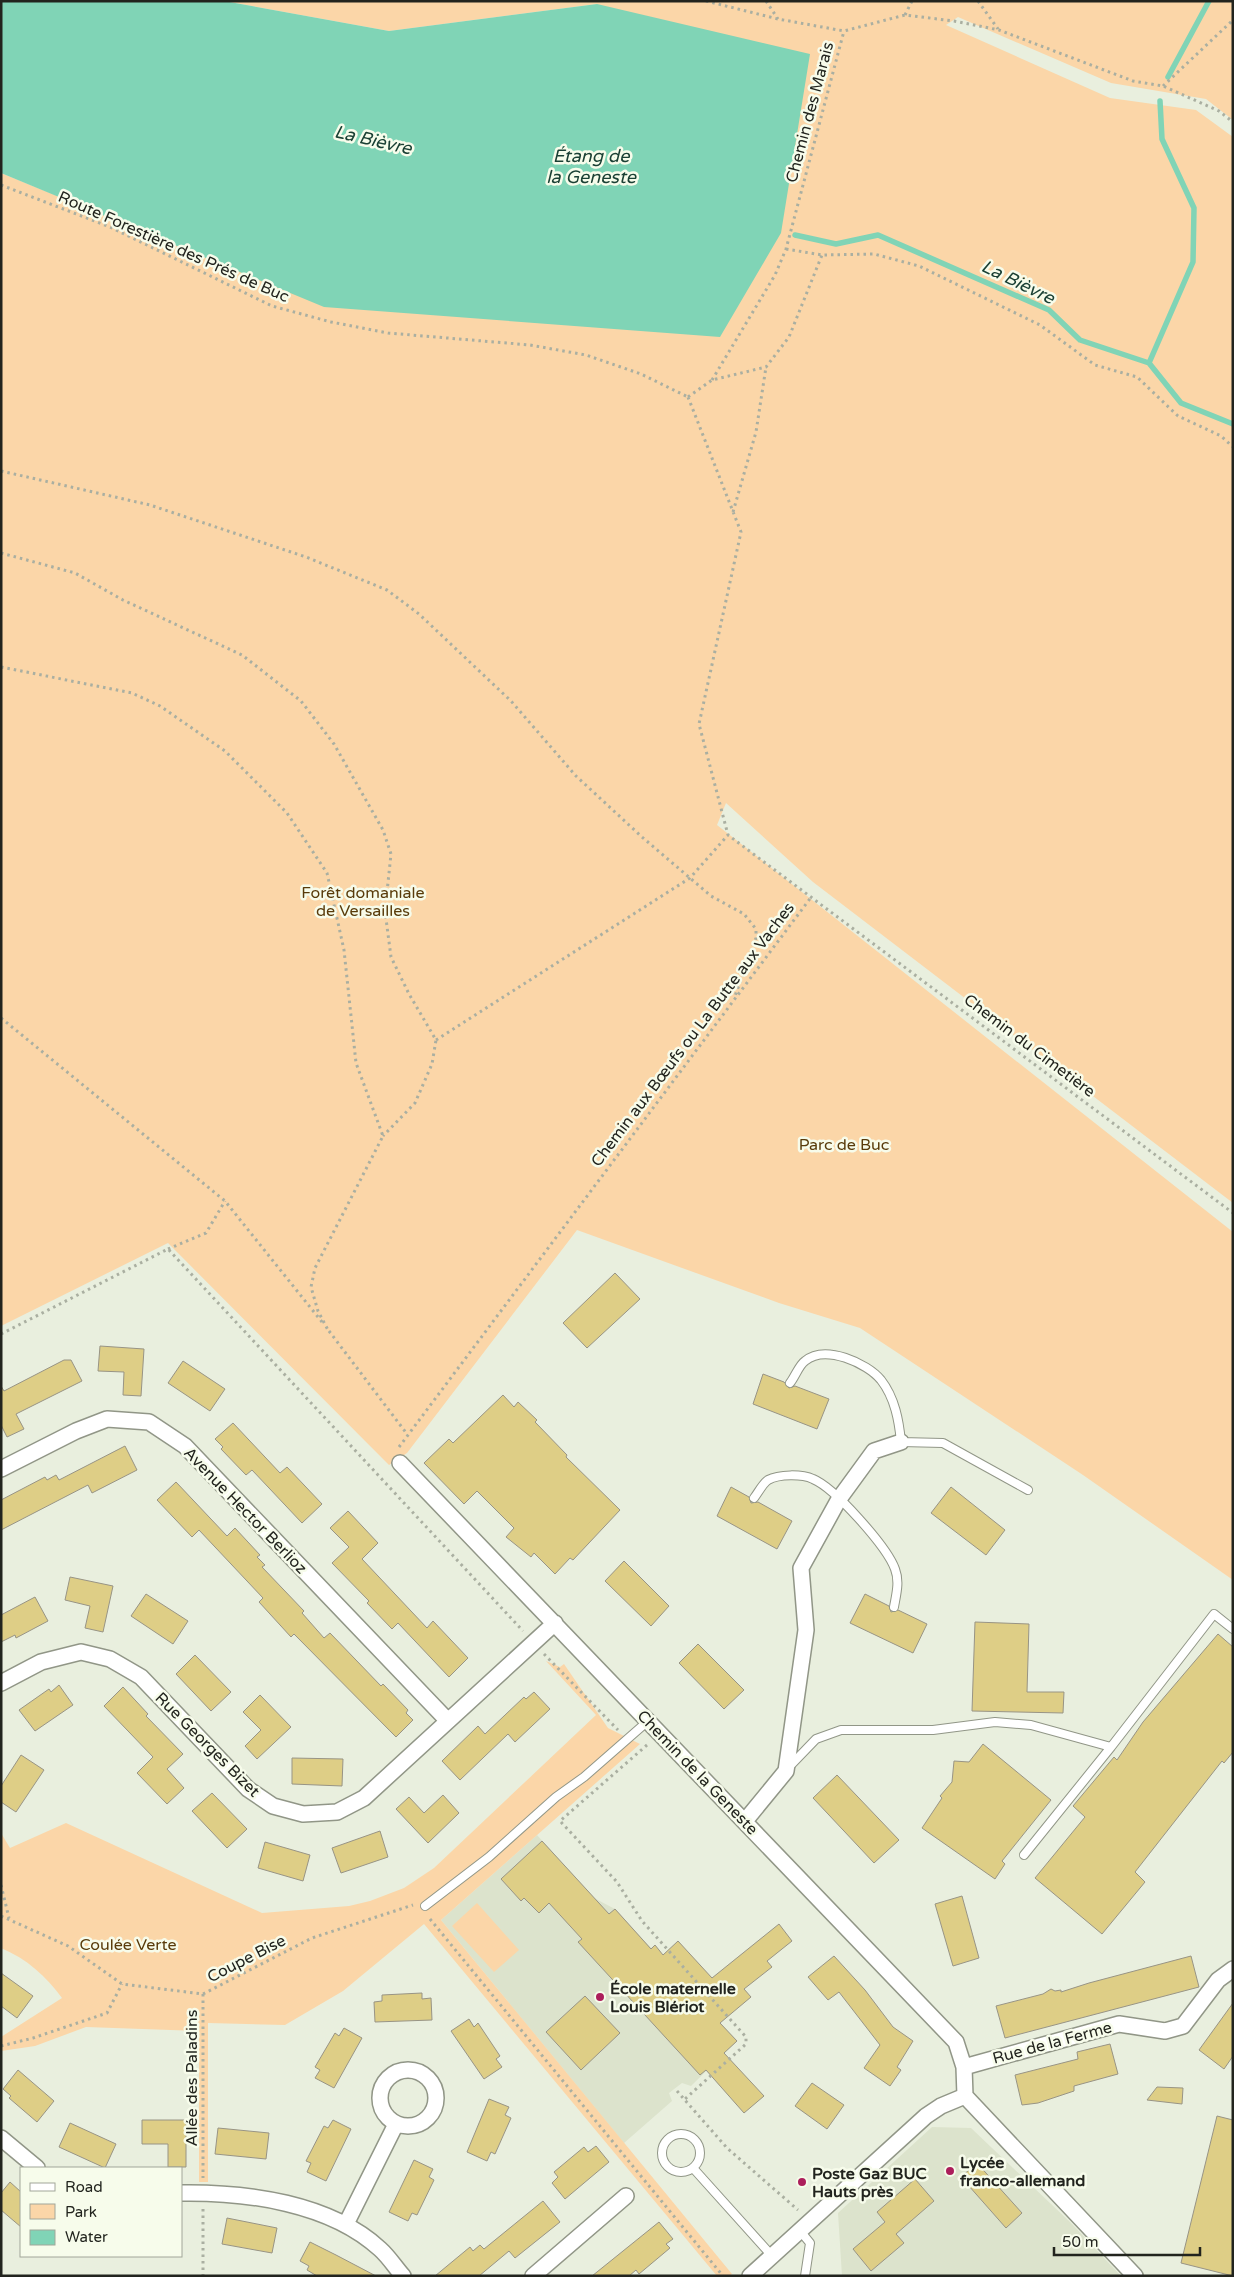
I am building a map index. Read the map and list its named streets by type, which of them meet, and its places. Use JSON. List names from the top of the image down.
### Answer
{
  "streets": {
    "street": [
      "Avenue Hector Berlioz",
      "Rue Georges Bizet",
      "Chemin de la Geneste",
      "Rue de la Ferme"
    ],
    "path": [
      "Chemin des Marais",
      "Route Forestière des Prés de Buc",
      "Chemin aux Bœufs ou La Butte aux Vaches",
      "Chemin du Cimetière",
      "Coupe Bise",
      "Allée des Paladins"
    ]
  },
  "crossings": [
    ["Chemin aux Bœufs ou La Butte aux Vaches", "Chemin du Cimetière"],
    ["Chemin aux Bœufs ou La Butte aux Vaches", "Chemin de la Geneste"],
    ["Avenue Hector Berlioz", "Rue Georges Bizet"],
    ["Rue Georges Bizet", "Chemin de la Geneste"],
    ["Chemin de la Geneste", "Rue de la Ferme"],
    ["Coupe Bise", "Allée des Paladins"]
  ],
  "water": ["La Bièvre", "Étang de la Geneste"],
  "parks": ["Forêt domaniale de Versailles", "Parc de Buc", "Coulée Verte"],
  "places": ["École maternelle Louis Blériot", "Lycée franco-allemand", "Poste Gaz BUC Hauts près"],
  "legend": ["Road", "Park", "Water"],
  "scale_bar": "50 m"
}
